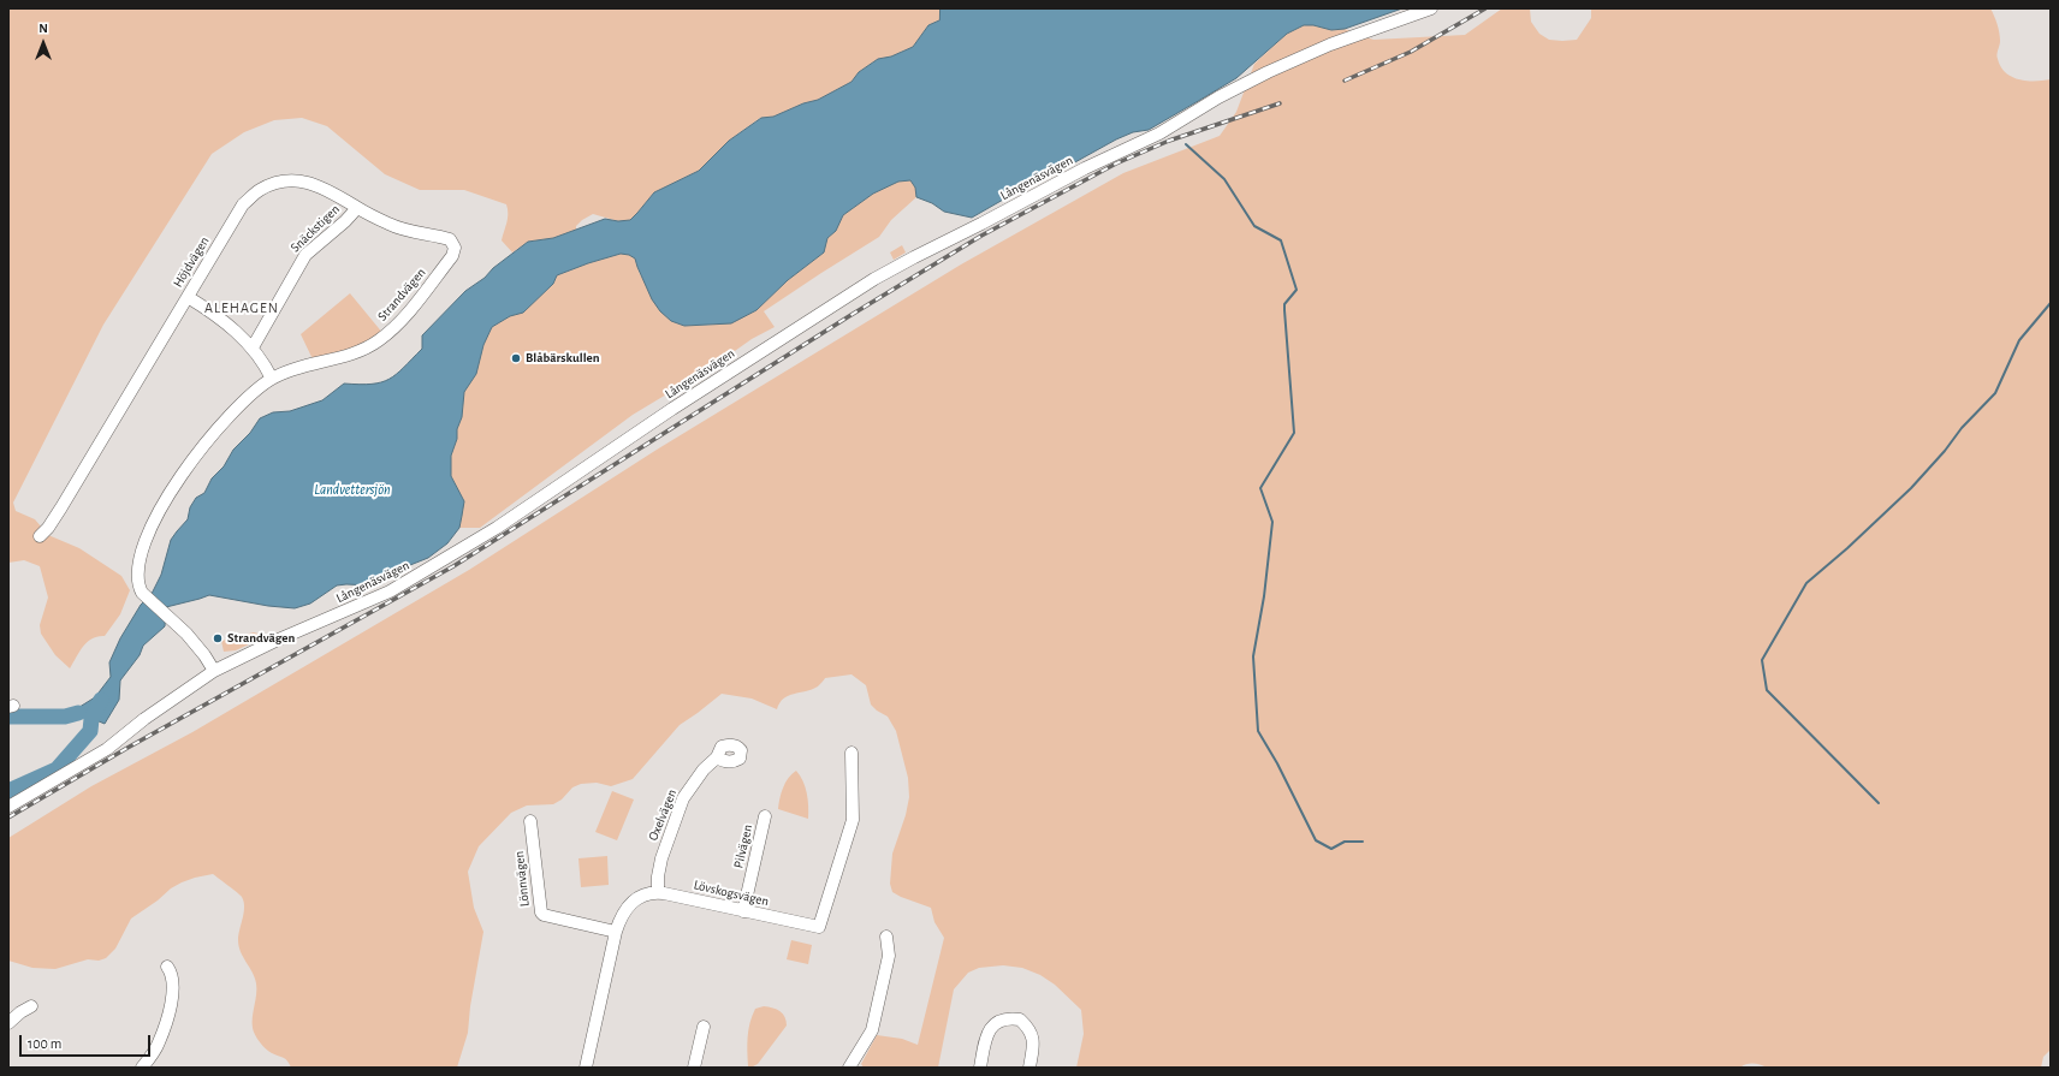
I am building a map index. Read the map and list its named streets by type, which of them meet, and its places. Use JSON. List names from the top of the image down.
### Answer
{
  "streets": {
    "street": [
      "Långenäsvägen",
      "Snäckstigen",
      "Höjdvägen",
      "Strandvägen",
      "Oxelvägen",
      "Pilvägen",
      "Lönnvägen",
      "Lövskogsvägen"
    ]
  },
  "crossings": [
    ["Långenäsvägen", "Strandvägen"],
    ["Snäckstigen", "Höjdvägen"],
    ["Höjdvägen", "Strandvägen"],
    ["Oxelvägen", "Lövskogsvägen"],
    ["Pilvägen", "Lövskogsvägen"]
  ],
  "districts": ["ALEHAGEN"],
  "water": ["Landvettersjön"],
  "places": ["Blåbärskullen", "Strandvägen"],
  "scale_bar": "100 m",
  "north": "top"
}
